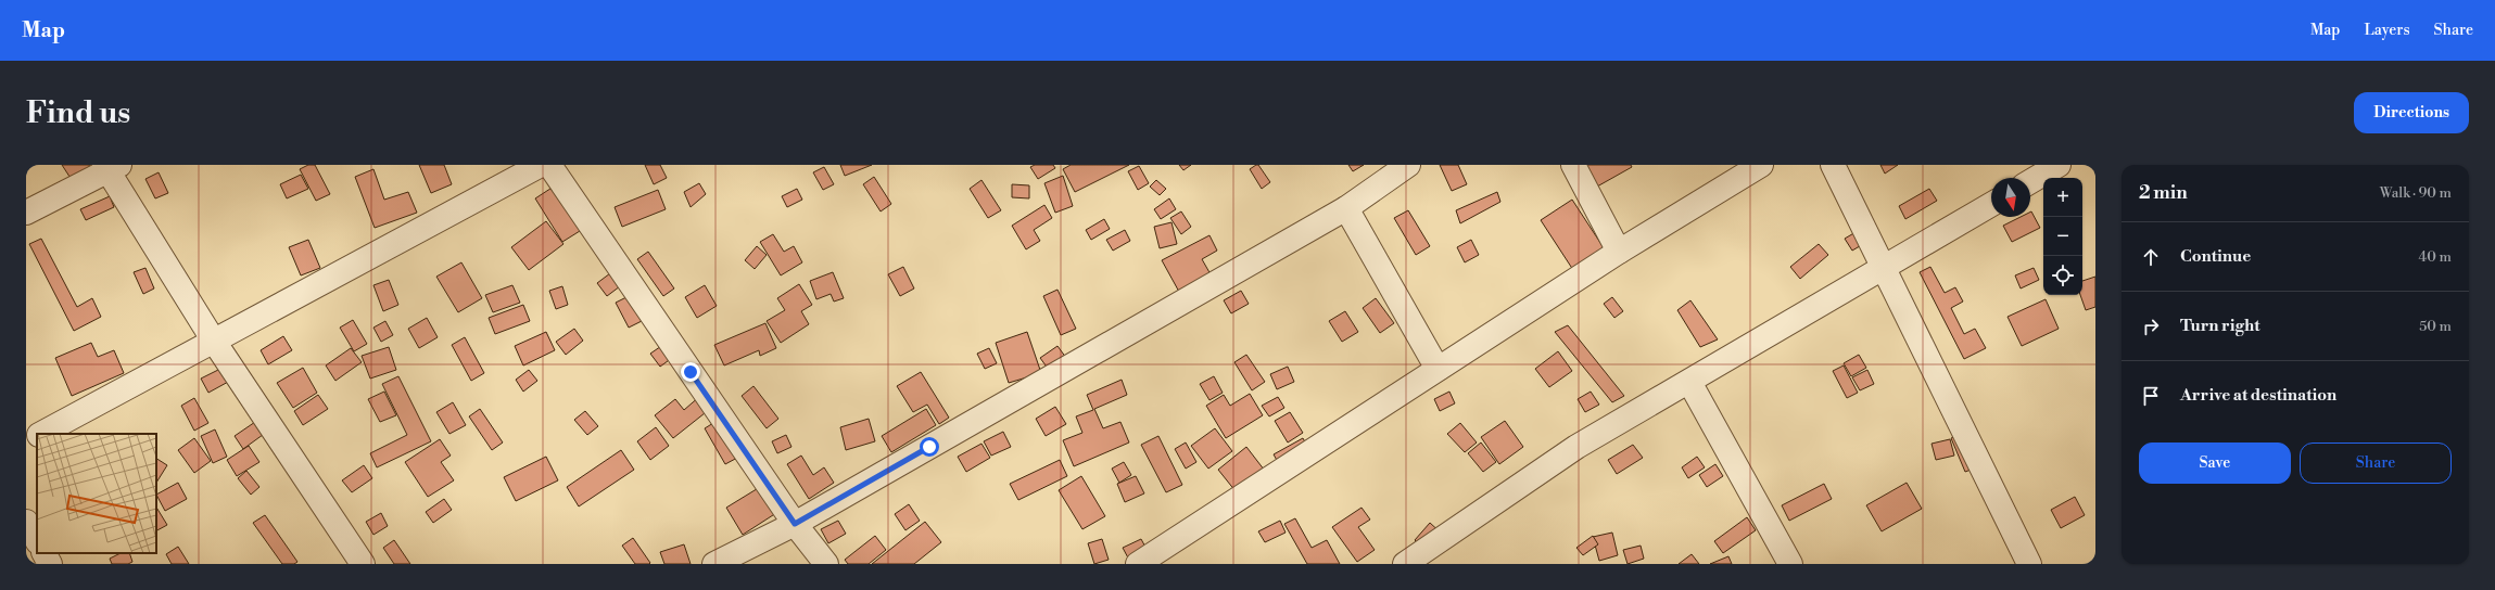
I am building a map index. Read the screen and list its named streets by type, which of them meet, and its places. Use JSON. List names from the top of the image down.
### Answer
{
  "north": "bottom",
  "page": {
    "header": "Map",
    "nav": ["Map", "Layers", "Share"],
    "buttons": [
      "Directions",
      ["Save", "Share"]
    ],
    "title": "Find us",
    "heading": ["2 min", "Walk · 90 m"],
    "map_buttons": ["+", "−"],
    "list": [
      ["Continue", "40 m"],
      ["Turn right", "50 m"],
      "Arrive at destination"
    ]
  }
}
